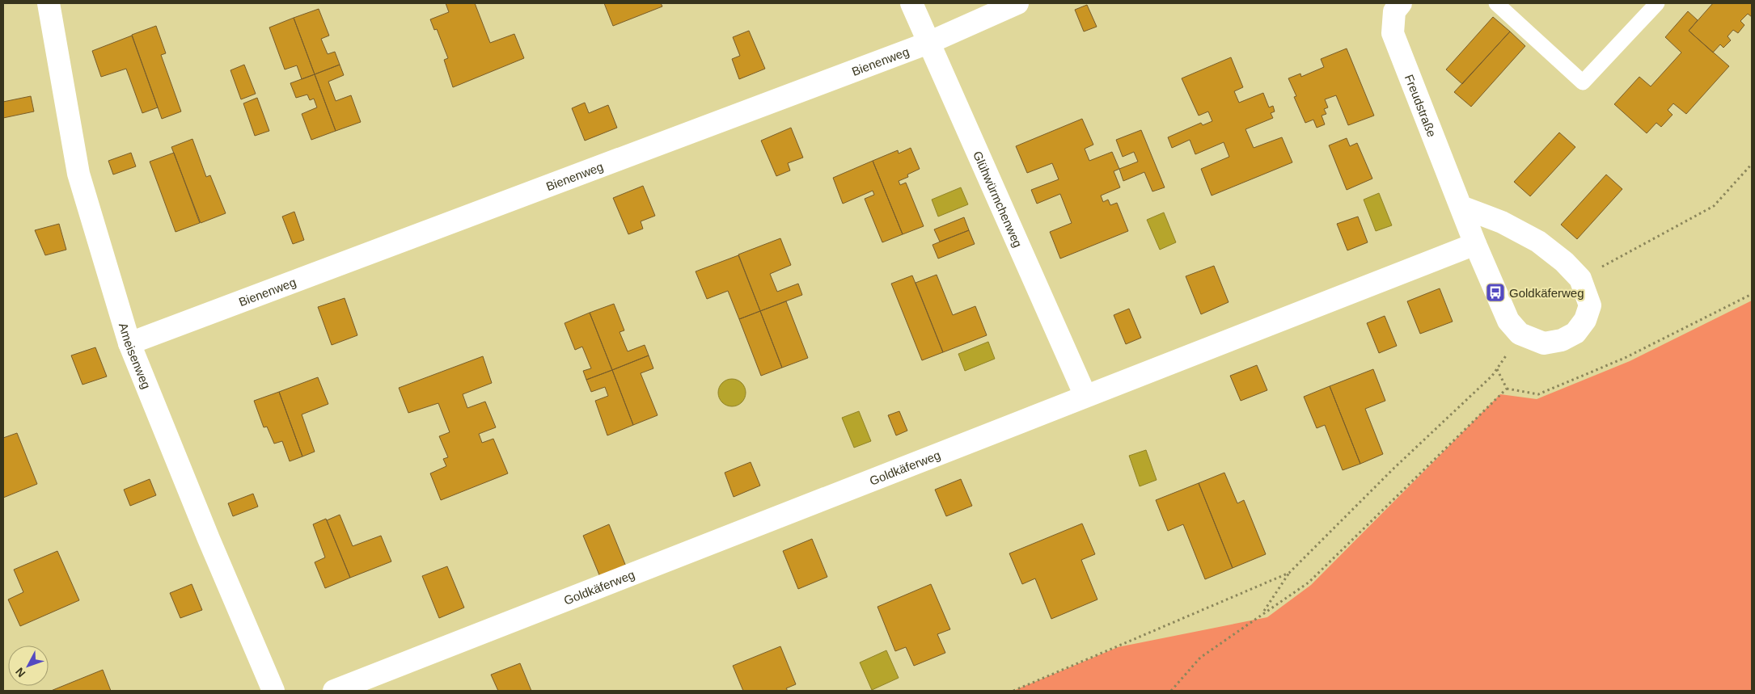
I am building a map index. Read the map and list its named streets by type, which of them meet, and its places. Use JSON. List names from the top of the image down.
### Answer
{
  "streets": {
    "street": [
      "Bienenweg",
      "Freudstraße",
      "Glühwürmchenweg",
      "Ameisenweg",
      "Goldkäferweg"
    ]
  },
  "crossings": [
    ["Bienenweg", "Glühwürmchenweg"],
    ["Bienenweg", "Ameisenweg"],
    ["Freudstraße", "Goldkäferweg"],
    ["Glühwürmchenweg", "Goldkäferweg"]
  ],
  "places": {
    "bus stop": ["Goldkäferweg"]
  },
  "north": "bottom left"
}
